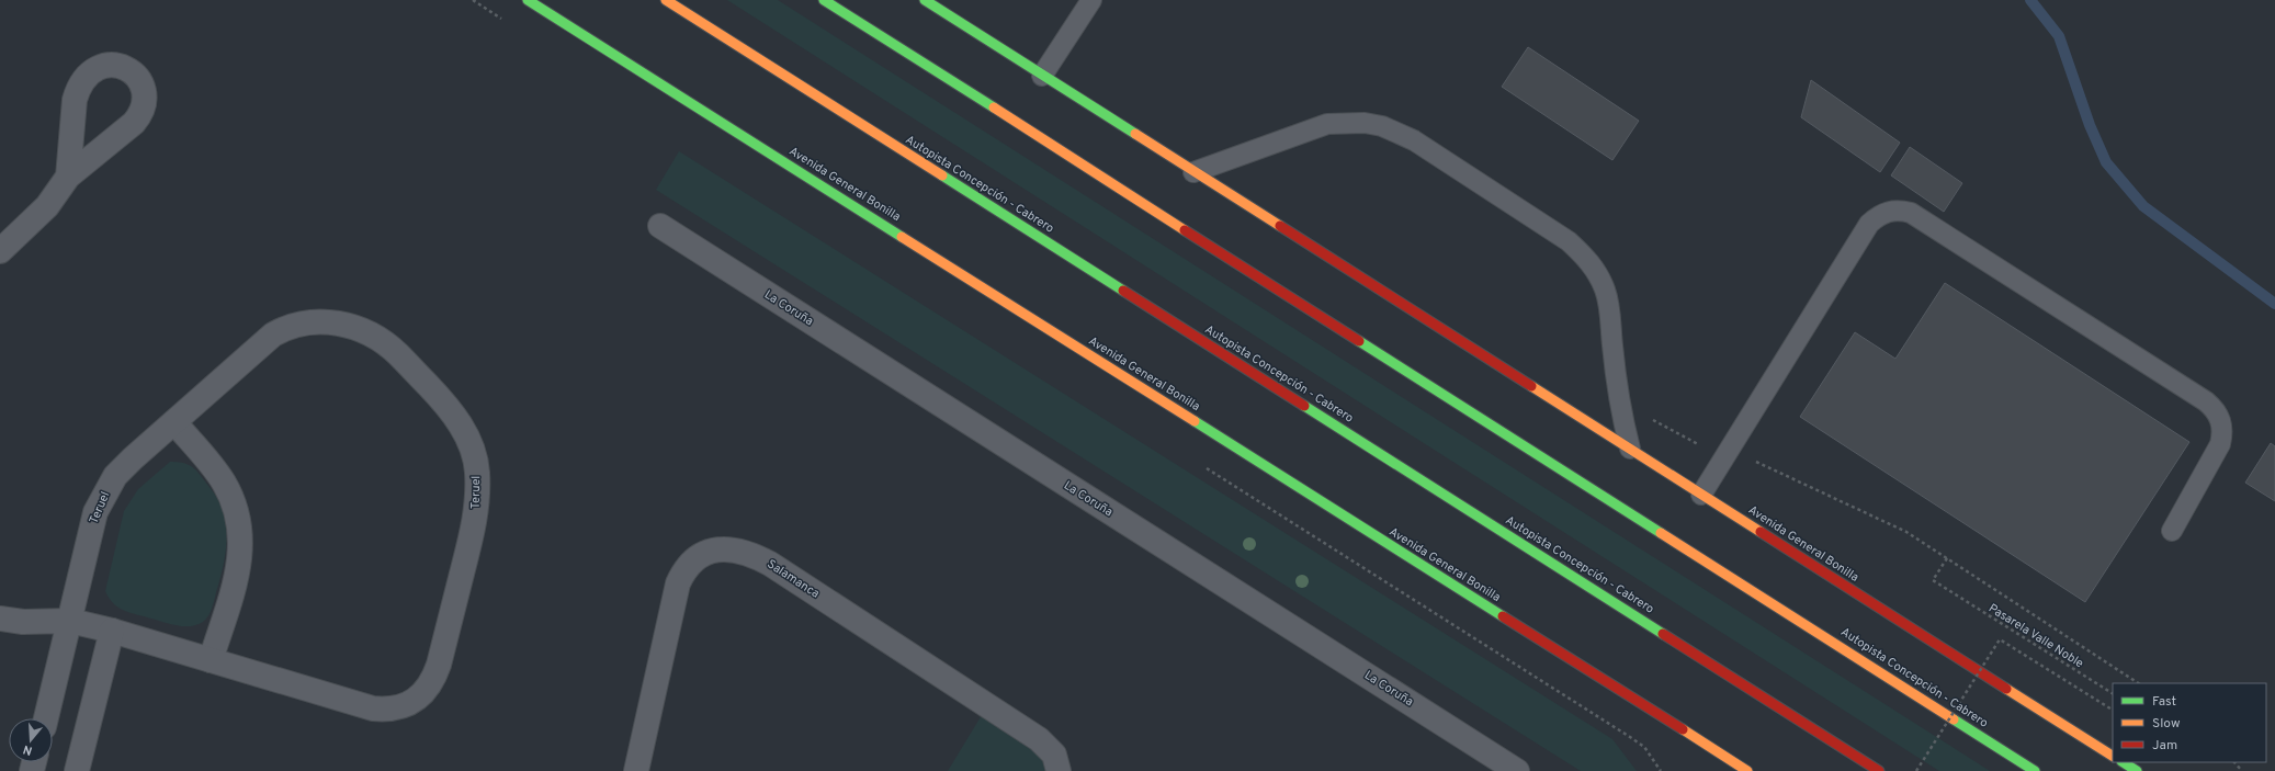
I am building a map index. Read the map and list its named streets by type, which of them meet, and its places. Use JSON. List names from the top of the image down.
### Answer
{
  "streets": {
    "main road": ["Avenida General Bonilla", "Autopista Concepción - Cabrero"],
    "street": ["La Coruña", "Teruel", "Salamanca"],
    "path": ["Pasarela Valle Noble"]
  },
  "legend": ["Fast", "Slow", "Jam"],
  "north": "bottom"
}
